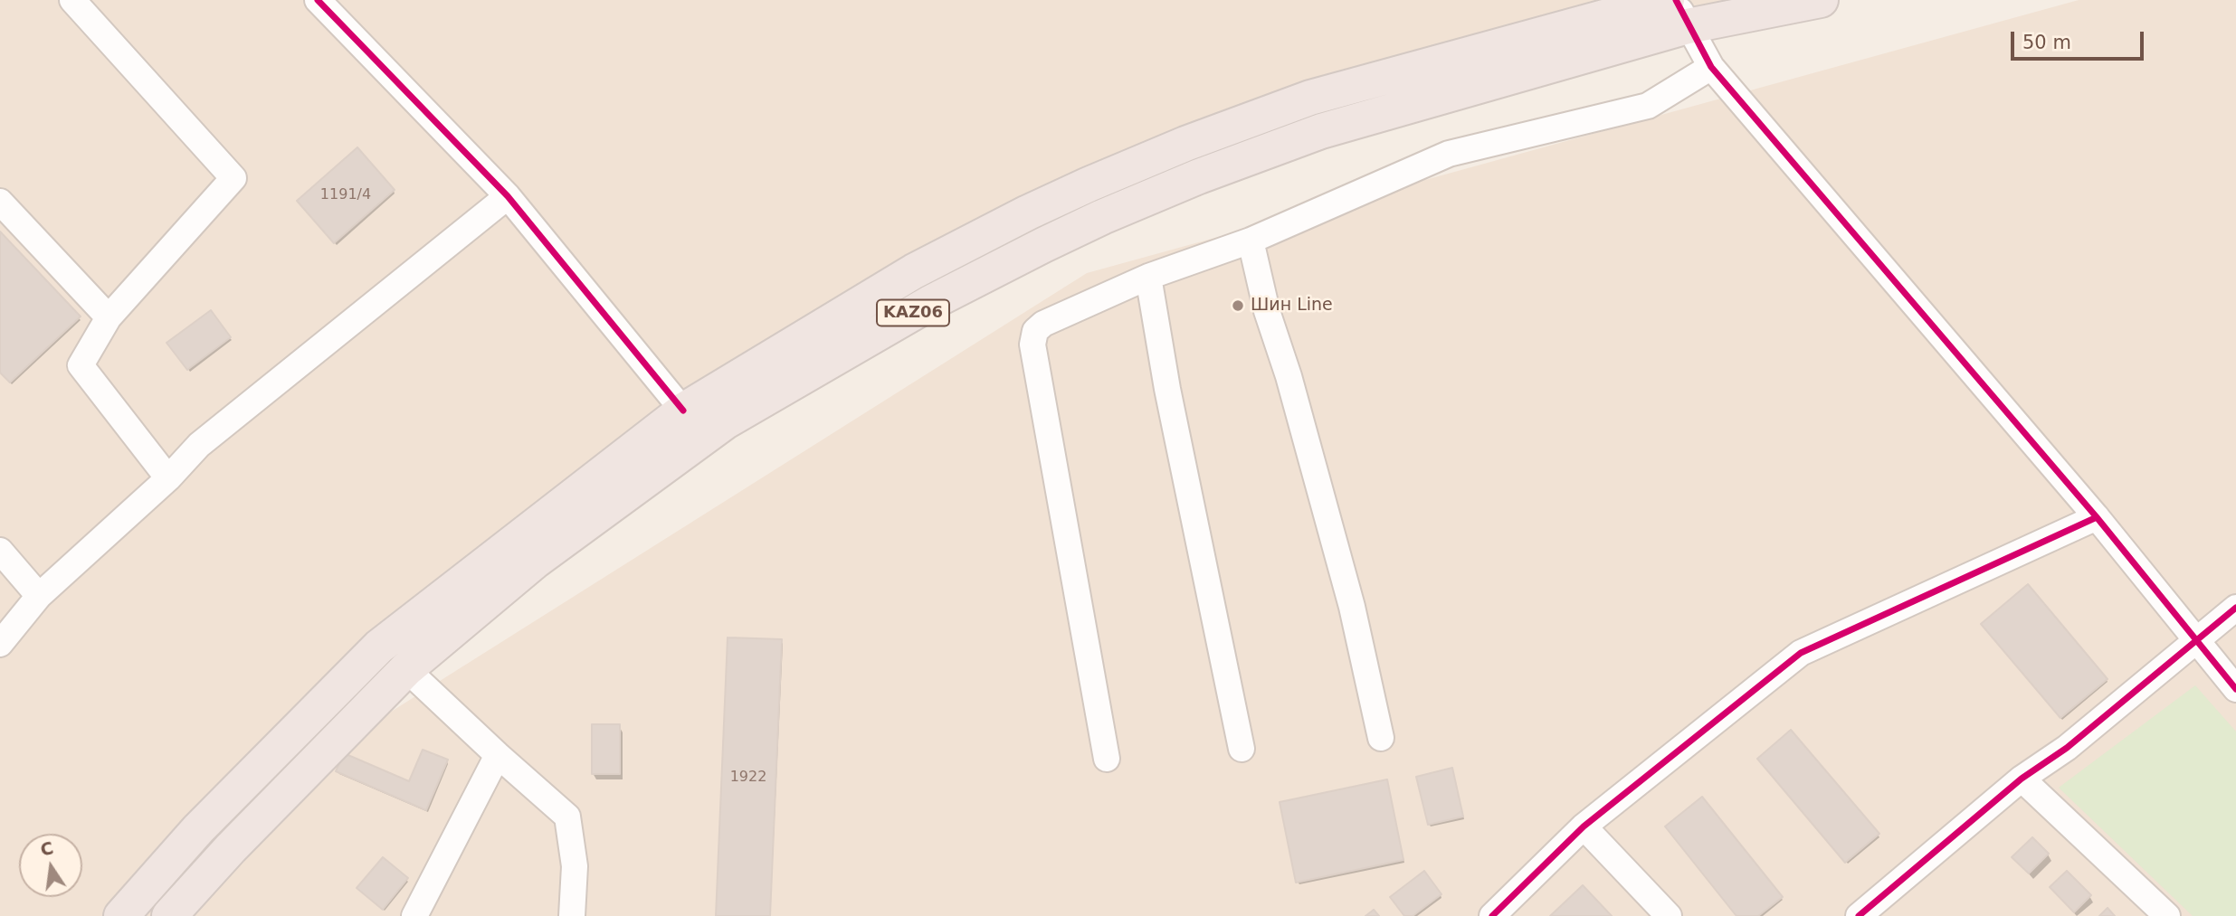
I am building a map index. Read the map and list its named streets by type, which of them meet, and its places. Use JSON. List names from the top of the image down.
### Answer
{
  "streets": {
    "highway": ["KАZ06"]
  },
  "places": ["Шин Line"],
  "house_numbers": ["1191/4", "1922"],
  "scale_bar": "50 m",
  "north": "top"
}
